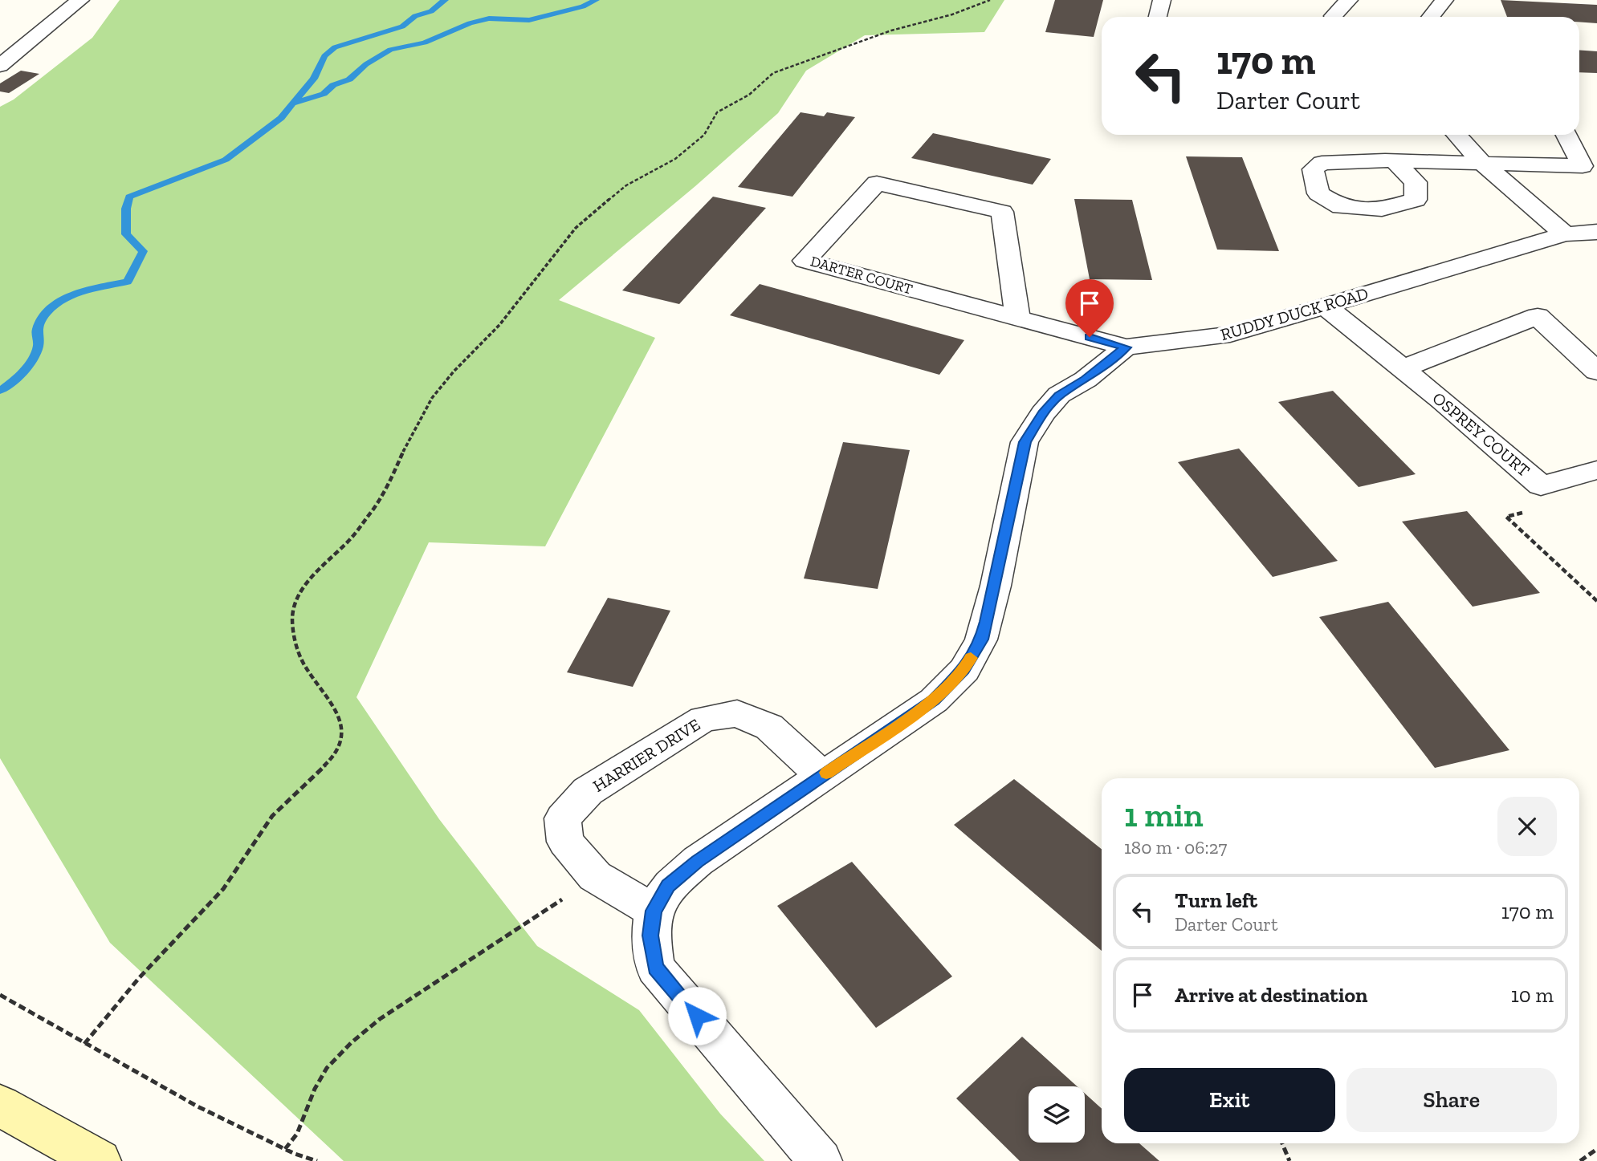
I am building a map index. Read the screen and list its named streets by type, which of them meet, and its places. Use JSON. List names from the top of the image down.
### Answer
{
  "streets": {
    "street": [
      "DARTER COURT",
      "RUDDY DUCK ROAD",
      "OSPREY COURT",
      "HARRIER DRIVE"
    ]
  },
  "crossings": [
    ["DARTER COURT", "RUDDY DUCK ROAD"],
    ["RUDDY DUCK ROAD", "OSPREY COURT"]
  ],
  "page": {
    "turn": ["170 m", "Darter Court"],
    "heading": ["1 min", "180 m · 06:27"],
    "list": [
      {
        "name": "Turn left",
        "note": "Darter Court",
        "value": "170 m"
      },
      {
        "name": "Arrive at destination",
        "value": "10 m"
      }
    ],
    "buttons": ["Exit", "Share"]
  }
}
